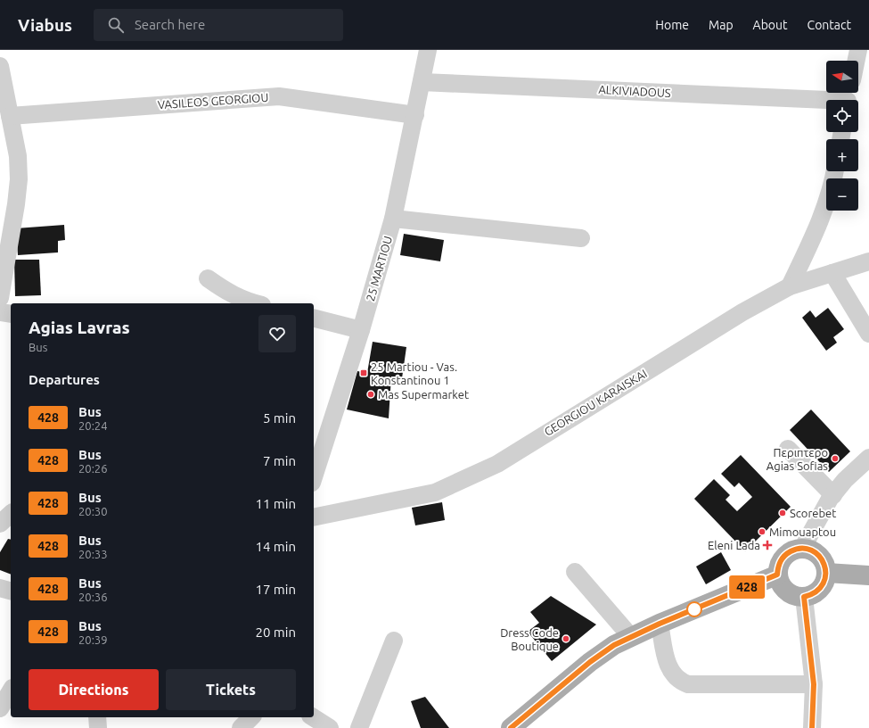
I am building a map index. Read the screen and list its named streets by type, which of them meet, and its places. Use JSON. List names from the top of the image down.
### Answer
{
  "streets": {
    "street": [
      "ALKIVIADOUS",
      "VASILEOS GEORGIOU",
      "25 MARTIOU",
      "GEORGIOU KARAISKAI"
    ]
  },
  "crossings": [
    ["ALKIVIADOUS", "25 MARTIOU"],
    ["VASILEOS GEORGIOU", "25 MARTIOU"]
  ],
  "places": {
    "transit": ["25 Martiou - Vas. Konstantinou 1"],
    "other": [
      "Mas Supermarket",
      "Περιπτερο Agias Sofias",
      "Scorebet",
      "Mimouaptou",
      "Dress Code Boutique"
    ],
    "health": ["Eleni Lada"]
  },
  "lines": ["bus line 428"],
  "north": "left",
  "page": {
    "header": "Viabus",
    "search": "Search here",
    "nav": [
      "Home",
      "Map",
      "About",
      "Contact"
    ],
    "on_map": "428",
    "map_buttons": ["+", "−"],
    "heading": [
      ["Agias Lavras", "Bus"],
      "Departures"
    ],
    "list": [
      {
        "mark": "428",
        "name": "Bus",
        "note": "20:24",
        "value": "5 min"
      },
      {
        "mark": "428",
        "name": "Bus",
        "note": "20:26",
        "value": "7 min"
      },
      {
        "mark": "428",
        "name": "Bus",
        "note": "20:30",
        "value": "11 min"
      },
      {
        "mark": "428",
        "name": "Bus",
        "note": "20:33",
        "value": "14 min"
      },
      {
        "mark": "428",
        "name": "Bus",
        "note": "20:36",
        "value": "17 min"
      },
      {
        "mark": "428",
        "name": "Bus",
        "note": "20:39",
        "value": "20 min"
      }
    ],
    "buttons": ["Directions", "Tickets"]
  }
}
